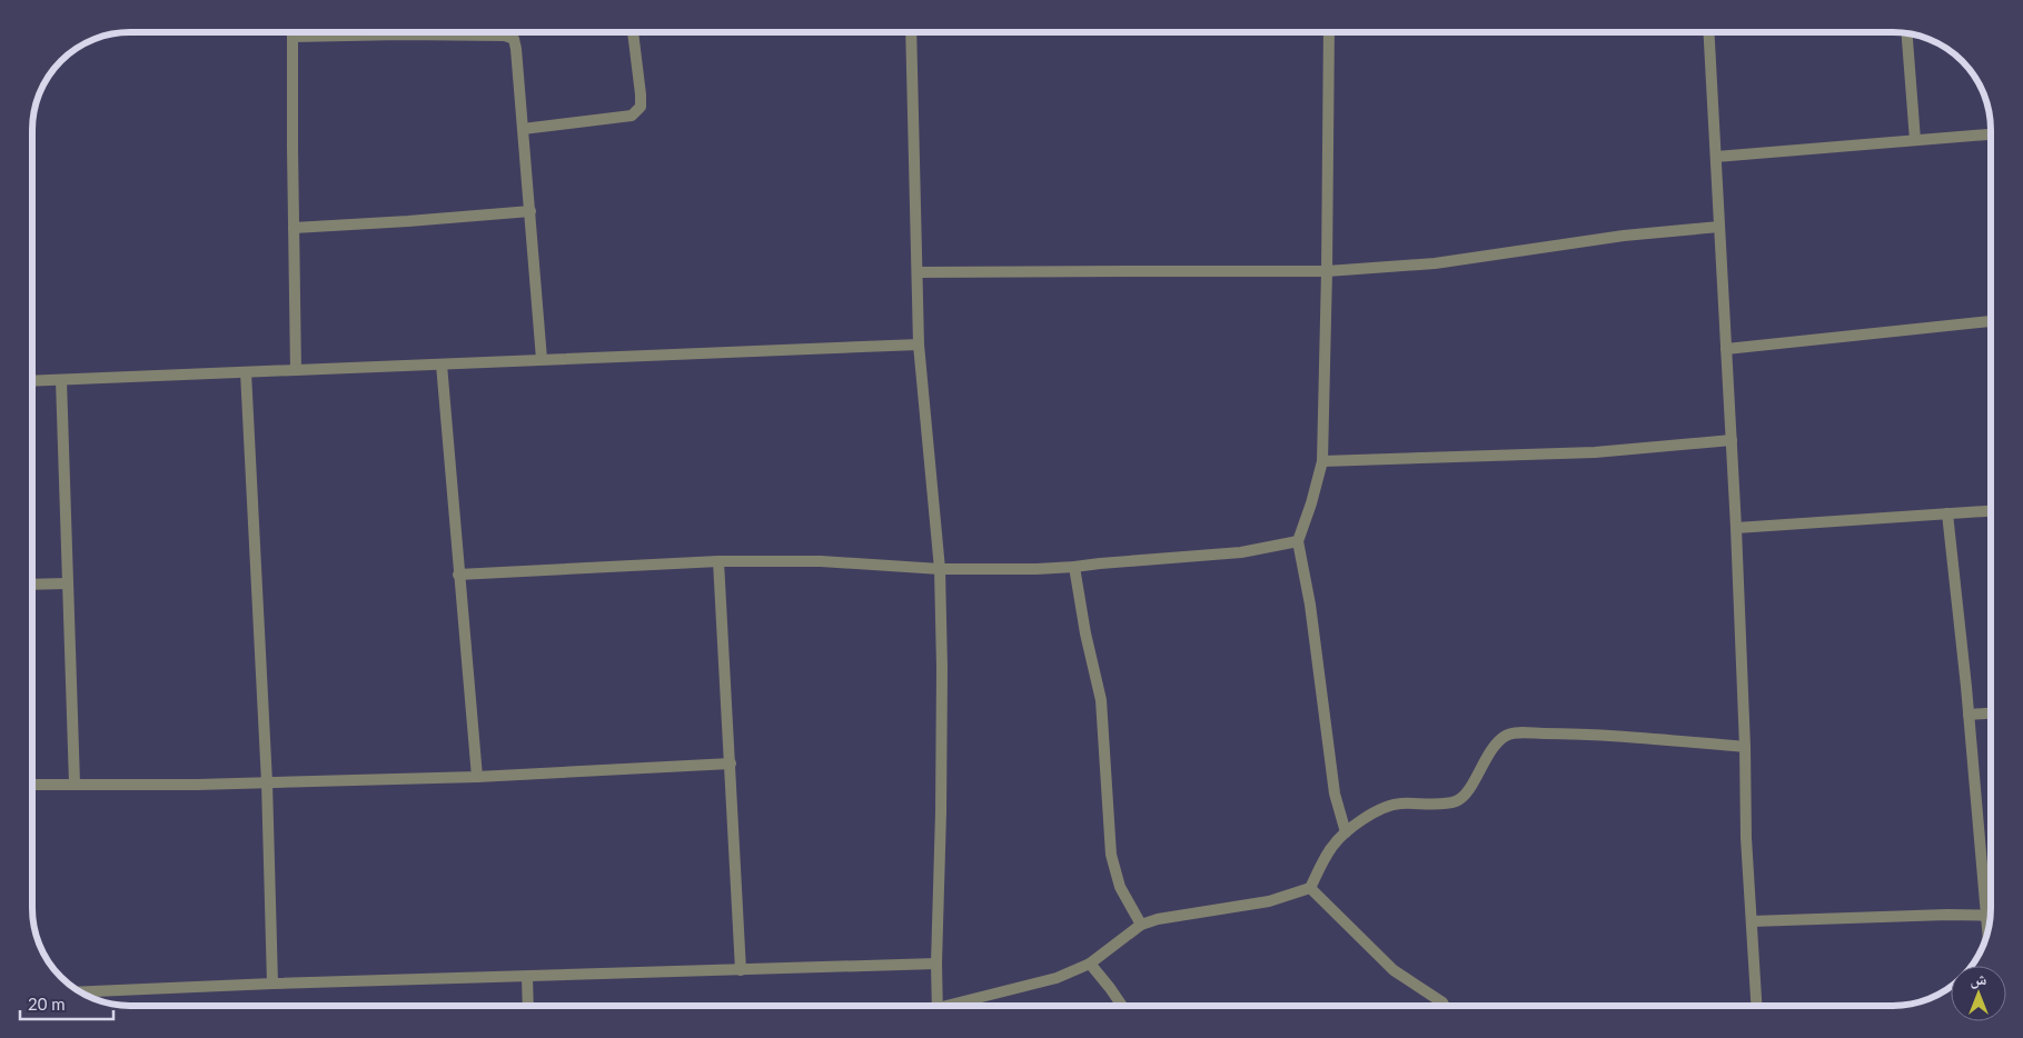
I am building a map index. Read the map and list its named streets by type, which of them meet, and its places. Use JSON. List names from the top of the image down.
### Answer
{
  "scale_bar": "20 m",
  "north": "top"
}
